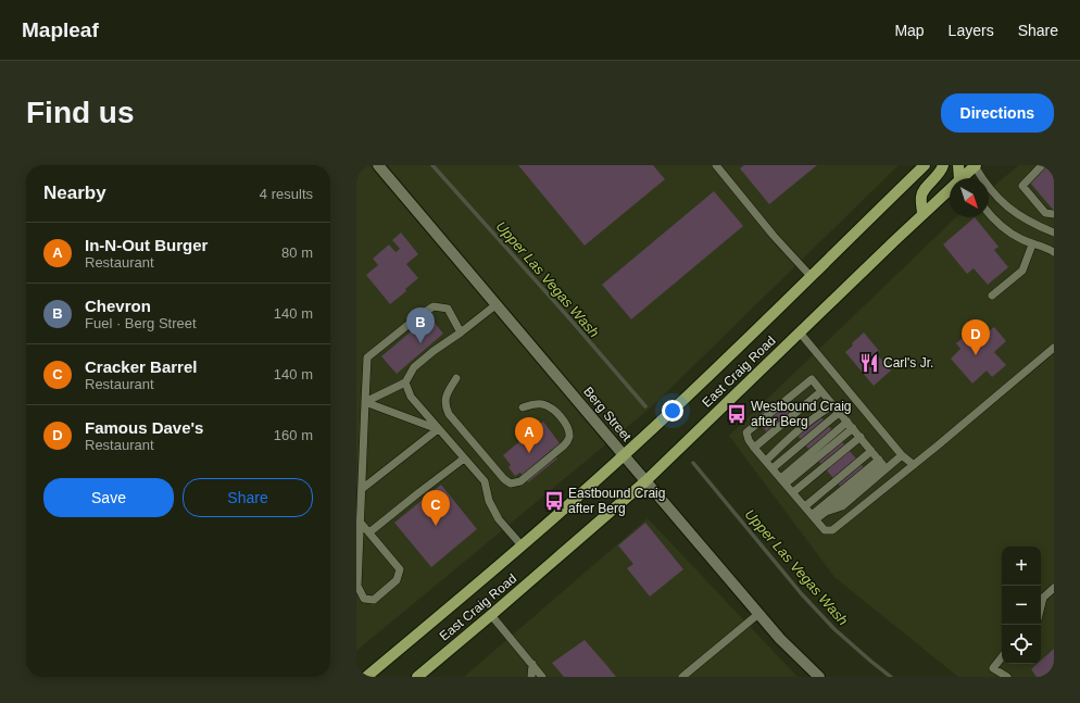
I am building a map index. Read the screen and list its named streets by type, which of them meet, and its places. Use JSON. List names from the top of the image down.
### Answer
{
  "streets": {
    "main road": ["East Craig Road"],
    "street": ["Berg Street"]
  },
  "crossings": [
    ["East Craig Road", "Berg Street"]
  ],
  "water": ["Upper Las Vegas Wash"],
  "places": {
    "restaurant": ["Carl's Jr."],
    "bus stop": ["Westbound Craig after Berg", "Eastbound Craig after Berg"]
  },
  "north": "bottom right",
  "page": {
    "header": "Mapleaf",
    "nav": ["Map", "Layers", "Share"],
    "buttons": [
      "Directions",
      ["Save", "Share"]
    ],
    "title": "Find us",
    "heading": ["Nearby", "4 results"],
    "list": [
      {
        "mark": "A",
        "name": "In-N-Out Burger",
        "note": "Restaurant",
        "value": "80 m"
      },
      {
        "mark": "B",
        "name": "Chevron",
        "note": "Fuel · Berg Street",
        "value": "140 m"
      },
      {
        "mark": "C",
        "name": "Cracker Barrel",
        "note": "Restaurant",
        "value": "140 m"
      },
      {
        "mark": "D",
        "name": "Famous Dave's",
        "note": "Restaurant",
        "value": "160 m"
      }
    ],
    "pins": [
      "B",
      "D",
      "A",
      "C"
    ],
    "map_buttons": ["+", "−"]
  }
}
